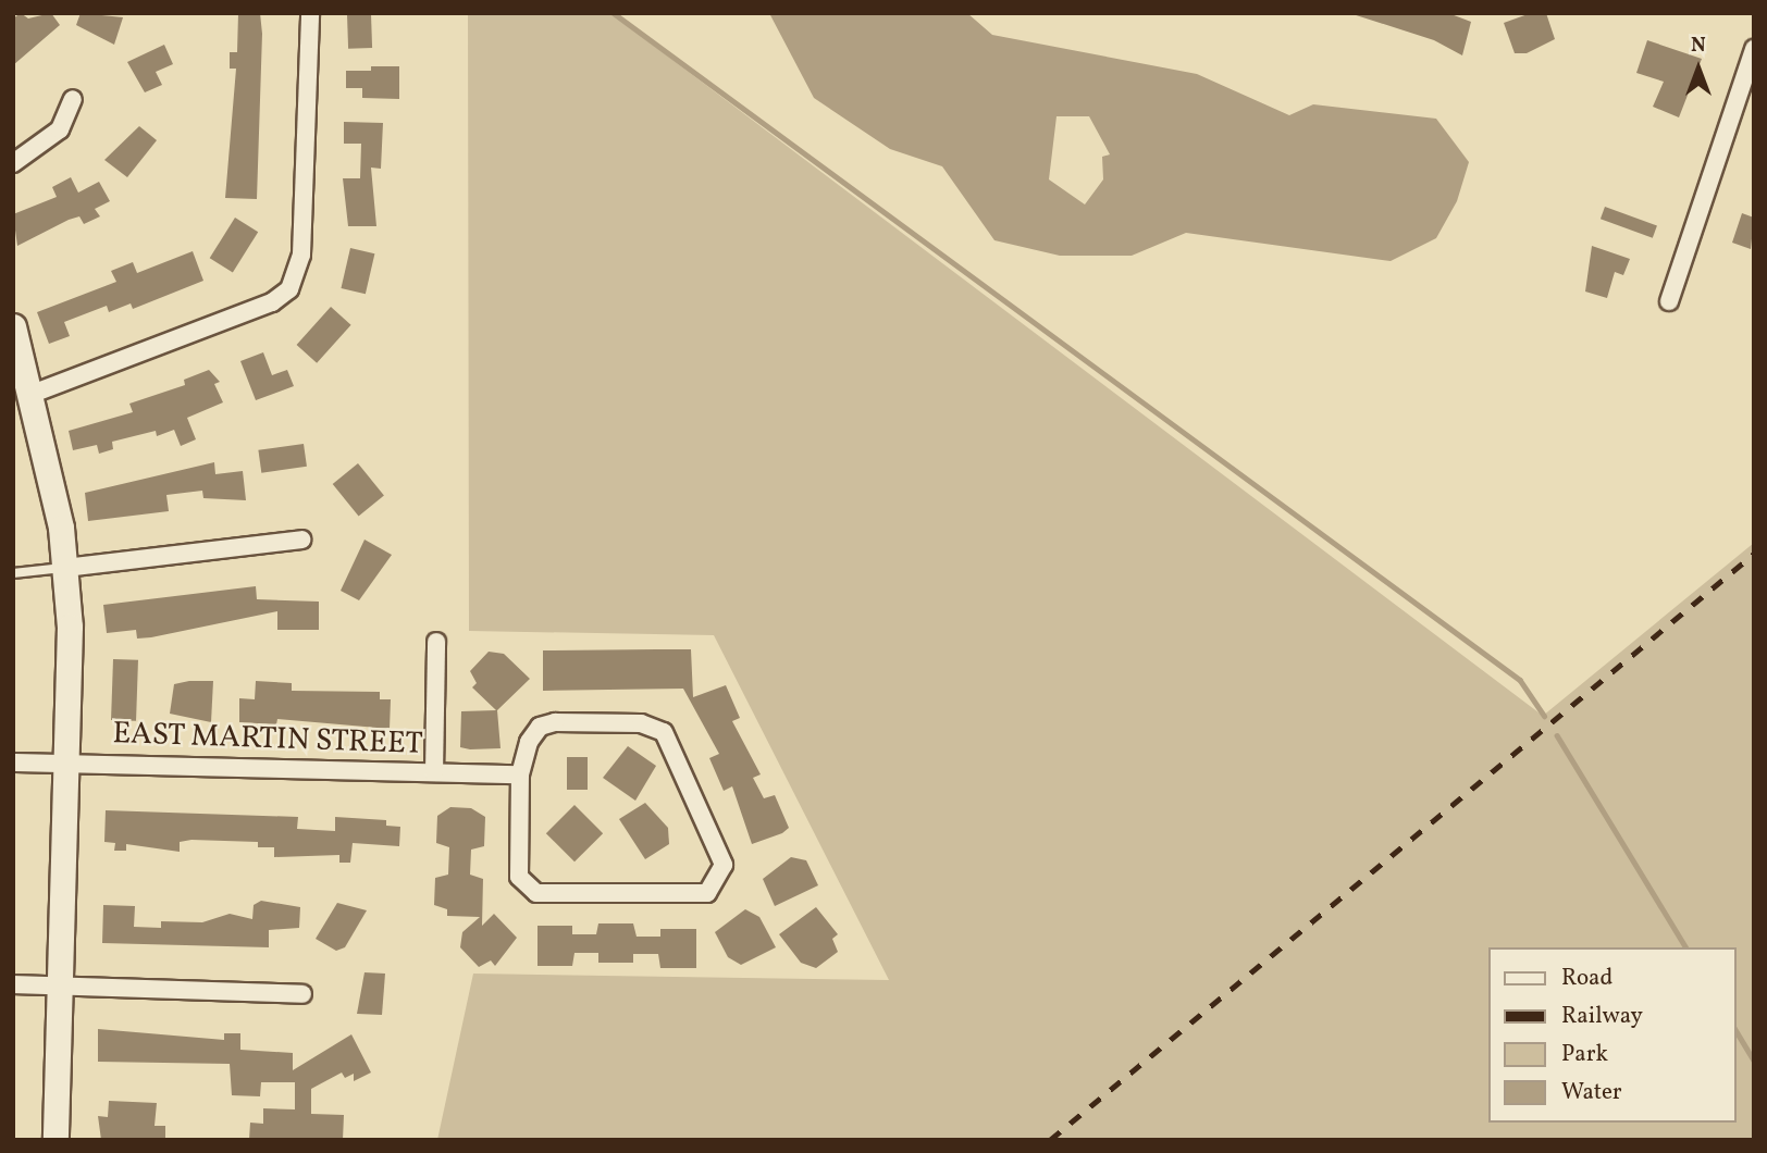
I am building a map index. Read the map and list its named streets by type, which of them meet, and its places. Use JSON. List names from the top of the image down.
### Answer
{
  "streets": {
    "street": ["EAST MARTIN STREET"]
  },
  "legend": [
    "Road",
    "Railway",
    "Park",
    "Water"
  ],
  "north": "top"
}
